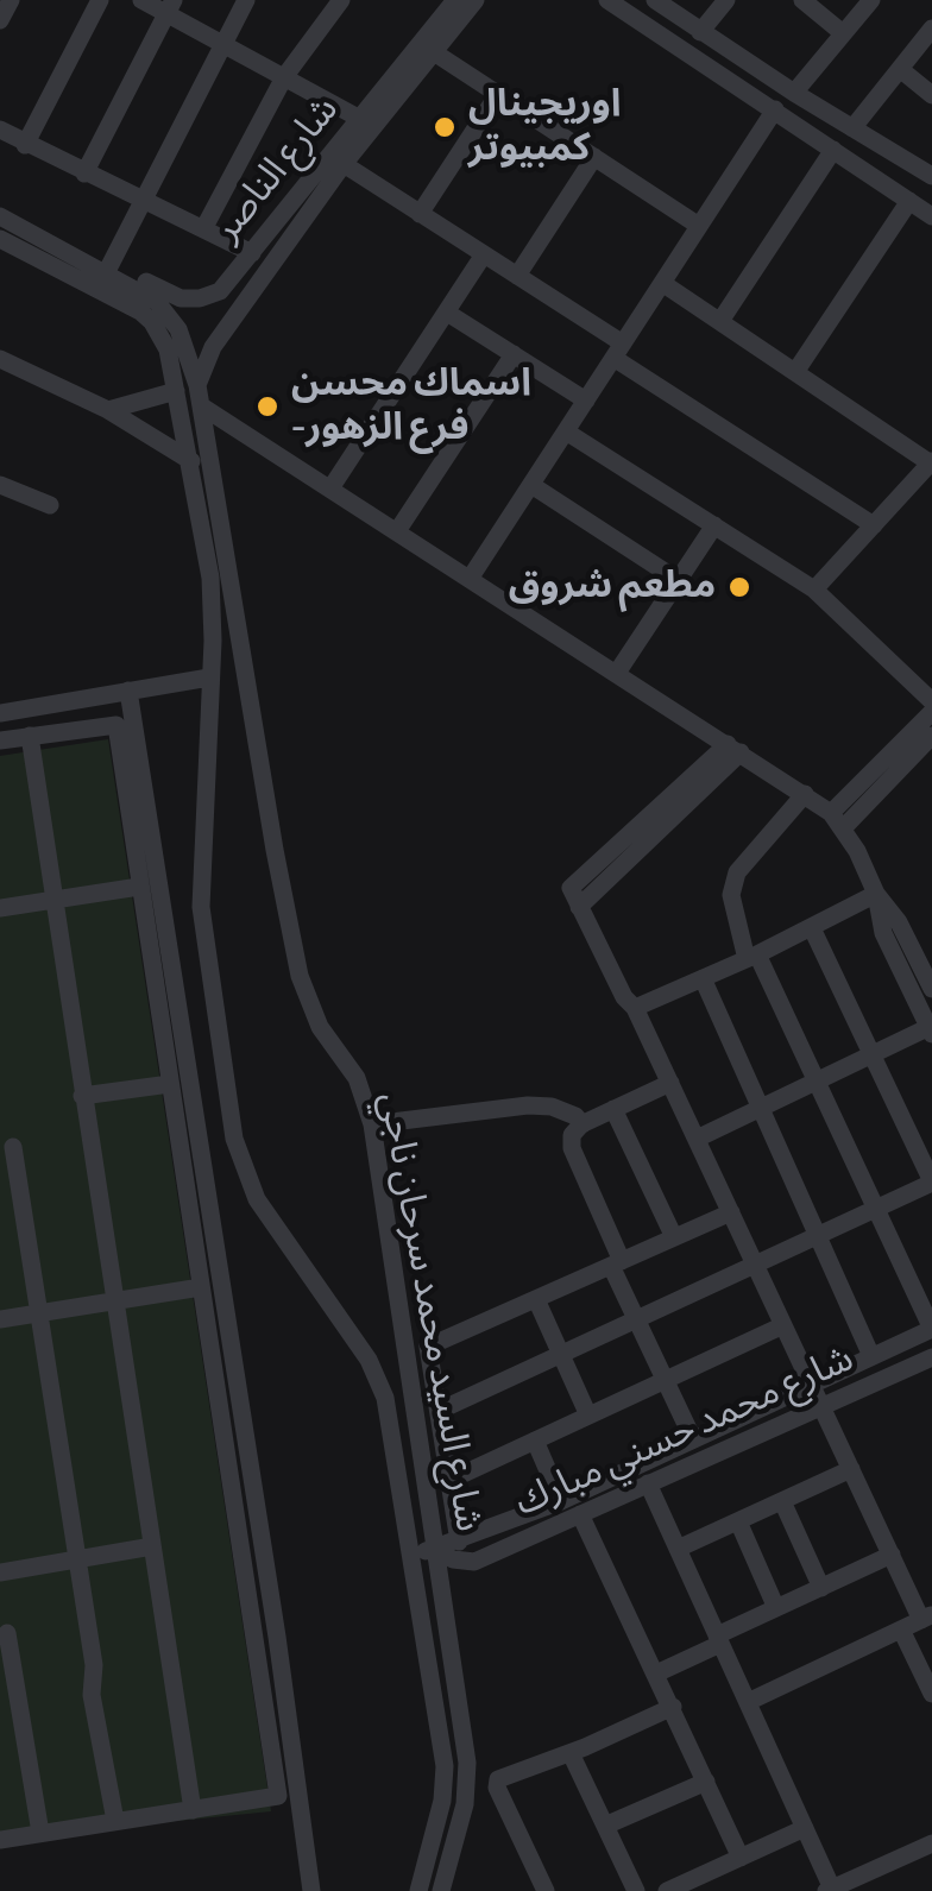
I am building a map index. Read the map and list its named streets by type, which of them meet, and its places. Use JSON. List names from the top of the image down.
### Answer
{
  "streets": {
    "street": ["شارع الناصر", "شارع السيد محمد سرحان ناجي", "شارع محمد حسني مبارك"]
  },
  "crossings": [
    ["شارع الناصر", "شارع السيد محمد سرحان ناجي"],
    ["شارع السيد محمد سرحان ناجي", "شارع محمد حسني مبارك"]
  ],
  "places": ["اوريجينال كمبيوتر", "اسماك محسن -فرع الزهور", "مطعم شروق"]
}
